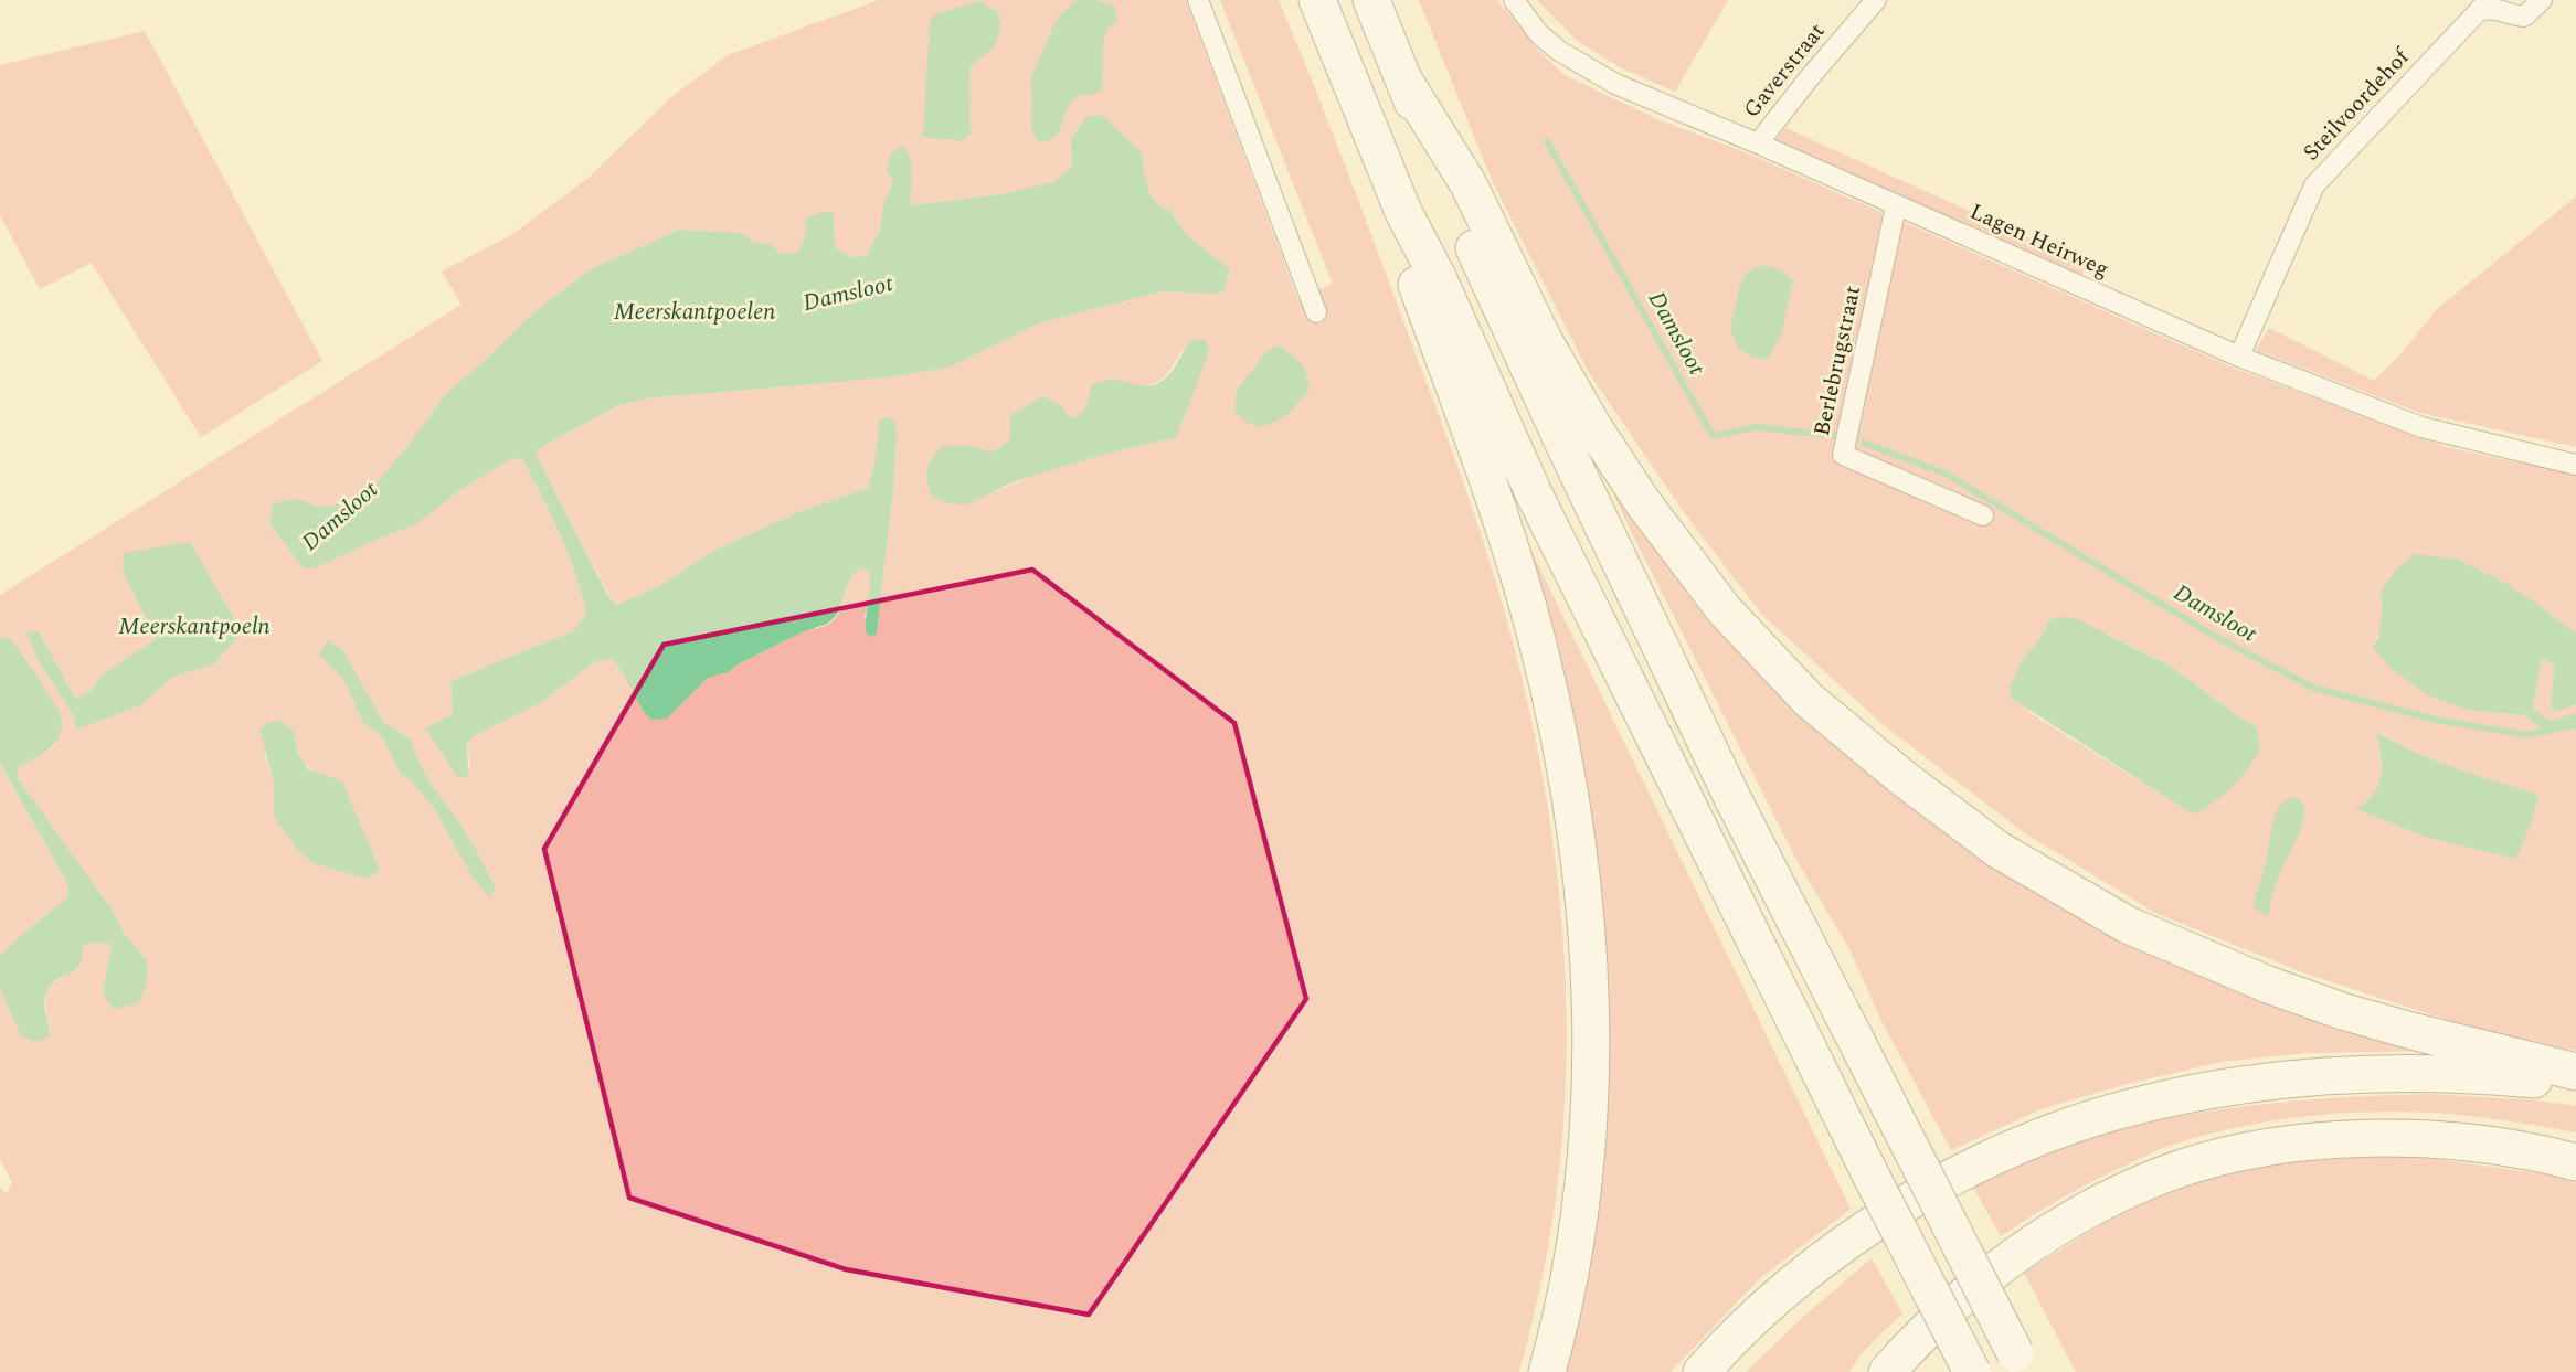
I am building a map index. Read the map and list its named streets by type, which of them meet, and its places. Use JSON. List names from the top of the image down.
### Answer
{
  "streets": {
    "street": [
      "Gaverstraat",
      "Steilvoordehof",
      "Lagen Heirweg",
      "Berlebrugstraat"
    ]
  },
  "crossings": [
    ["Gaverstraat", "Lagen Heirweg"],
    ["Steilvoordehof", "Lagen Heirweg"],
    ["Lagen Heirweg", "Berlebrugstraat"]
  ],
  "water": ["Damsloot", "Meerskantpoelen", "Meerskantpoeln"]
}
